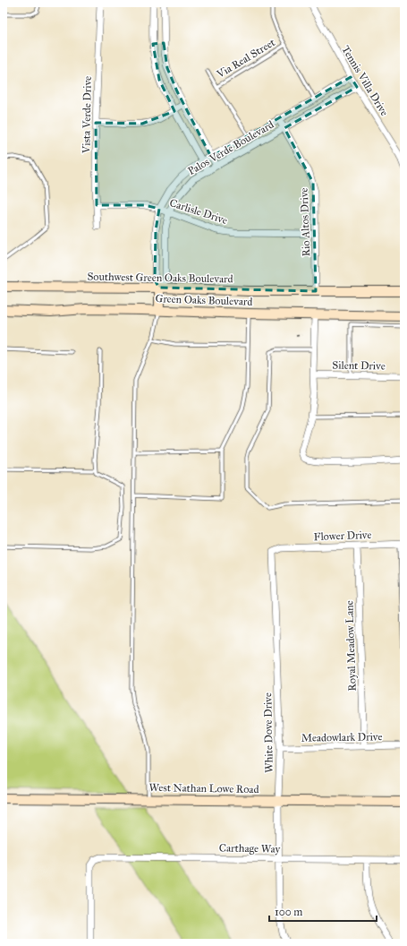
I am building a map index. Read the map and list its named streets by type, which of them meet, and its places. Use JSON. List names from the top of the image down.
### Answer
{
  "streets": {
    "main road": ["Southwest Green Oaks Boulevard", "Green Oaks Boulevard", "West Nathan Lowe Road"],
    "street": [
      "Tennis Villa Drive",
      "Vista Verde Drive",
      "Palos Verde Boulevard",
      "Carlisle Drive",
      "Rio Altos Drive",
      "Silent Drive",
      "Flower Drive",
      "Royal Meadow Lane",
      "White Dove Drive",
      "Meadowlark Drive",
      "Carthage Way"
    ],
    "lane": ["Via Real Street"]
  },
  "crossings": [
    ["Tennis Villa Drive", "Palos Verde Boulevard"],
    ["Vista Verde Drive", "Carlisle Drive"],
    ["Palos Verde Boulevard", "Carlisle Drive"],
    ["Palos Verde Boulevard", "Rio Altos Drive"],
    ["Palos Verde Boulevard", "Southwest Green Oaks Boulevard"],
    ["Carlisle Drive", "Rio Altos Drive"],
    ["Rio Altos Drive", "Southwest Green Oaks Boulevard"],
    ["Flower Drive", "Royal Meadow Lane"],
    ["Flower Drive", "White Dove Drive"],
    ["Royal Meadow Lane", "Meadowlark Drive"],
    ["White Dove Drive", "Meadowlark Drive"],
    ["White Dove Drive", "West Nathan Lowe Road"],
    ["White Dove Drive", "Carthage Way"]
  ],
  "scale_bar": "100 m"
}
